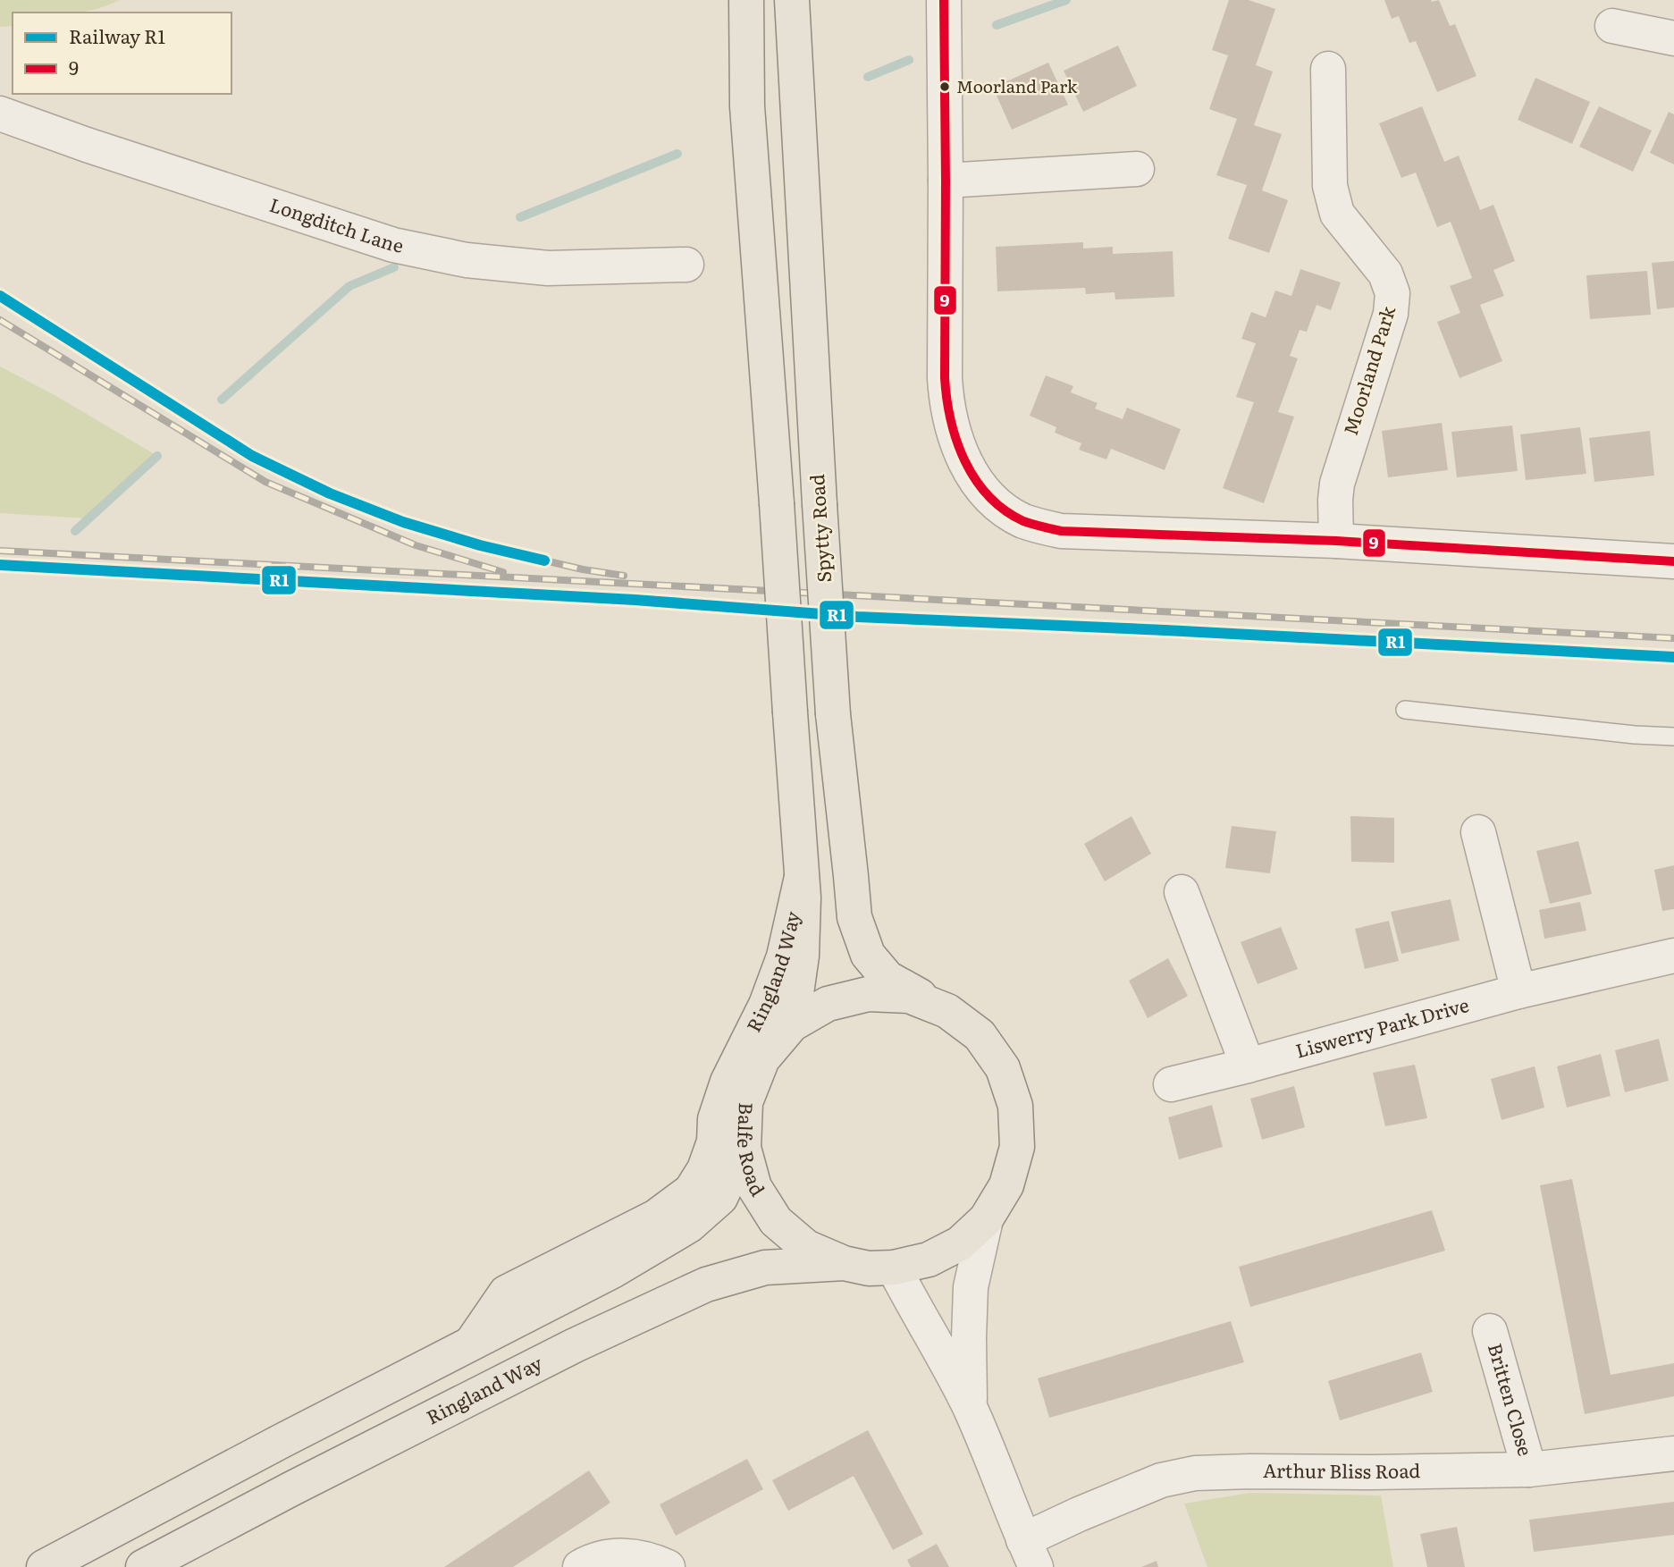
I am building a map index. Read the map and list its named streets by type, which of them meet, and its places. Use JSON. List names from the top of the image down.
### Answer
{
  "streets": {
    "main road": ["Spytty Road", "Ringland Way", "Balfe Road"],
    "street": [
      "Longditch Lane",
      "Moorland Park",
      "Liswerry Park Drive",
      "Britten Close",
      "Arthur Bliss Road"
    ]
  },
  "crossings": [
    ["Spytty Road", "Balfe Road"],
    ["Ringland Way", "Balfe Road"],
    ["Balfe Road", "Arthur Bliss Road"],
    ["Britten Close", "Arthur Bliss Road"]
  ],
  "places": ["Moorland Park"],
  "lines": ["transit line 9", "rail line R1"],
  "legend": ["Railway R1", "9"]
}
